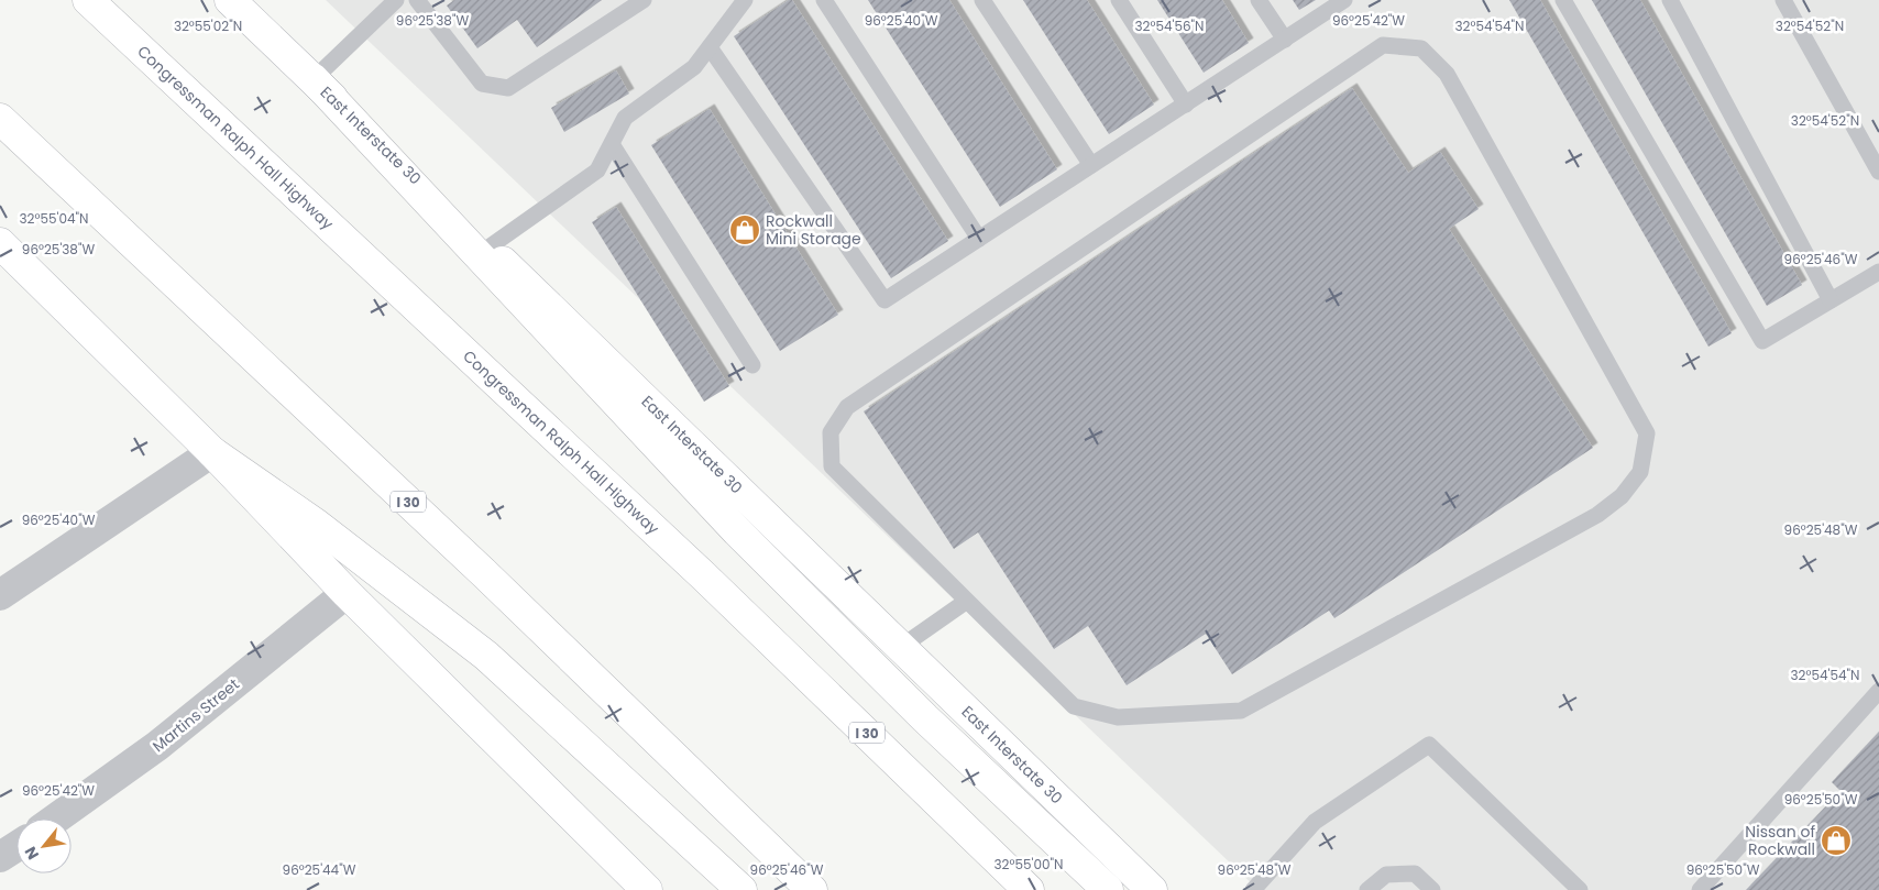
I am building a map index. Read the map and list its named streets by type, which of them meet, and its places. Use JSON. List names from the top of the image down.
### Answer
{
  "streets": {
    "main road": ["East Interstate 30", "Congressman Ralph Hall Highway", "I 30"],
    "street": ["Martins Street"]
  },
  "places": {
    "shop": ["Rockwall Mini Storage", "Nissan of Rockwall"]
  },
  "north": "bottom left",
  "coordinates": [
    "96°25'38\"W",
    "96°25'40\"W",
    "96°25'42\"W",
    "32°55'02\"N",
    "32°54'56\"N",
    "32°54'54\"N",
    "32°54'52\"N",
    "32°55'04\"N",
    "96°25'46\"W",
    "96°25'48\"W",
    "96°25'50\"W",
    "32°55'00\"N",
    "96°25'44\"W"
  ]
}
